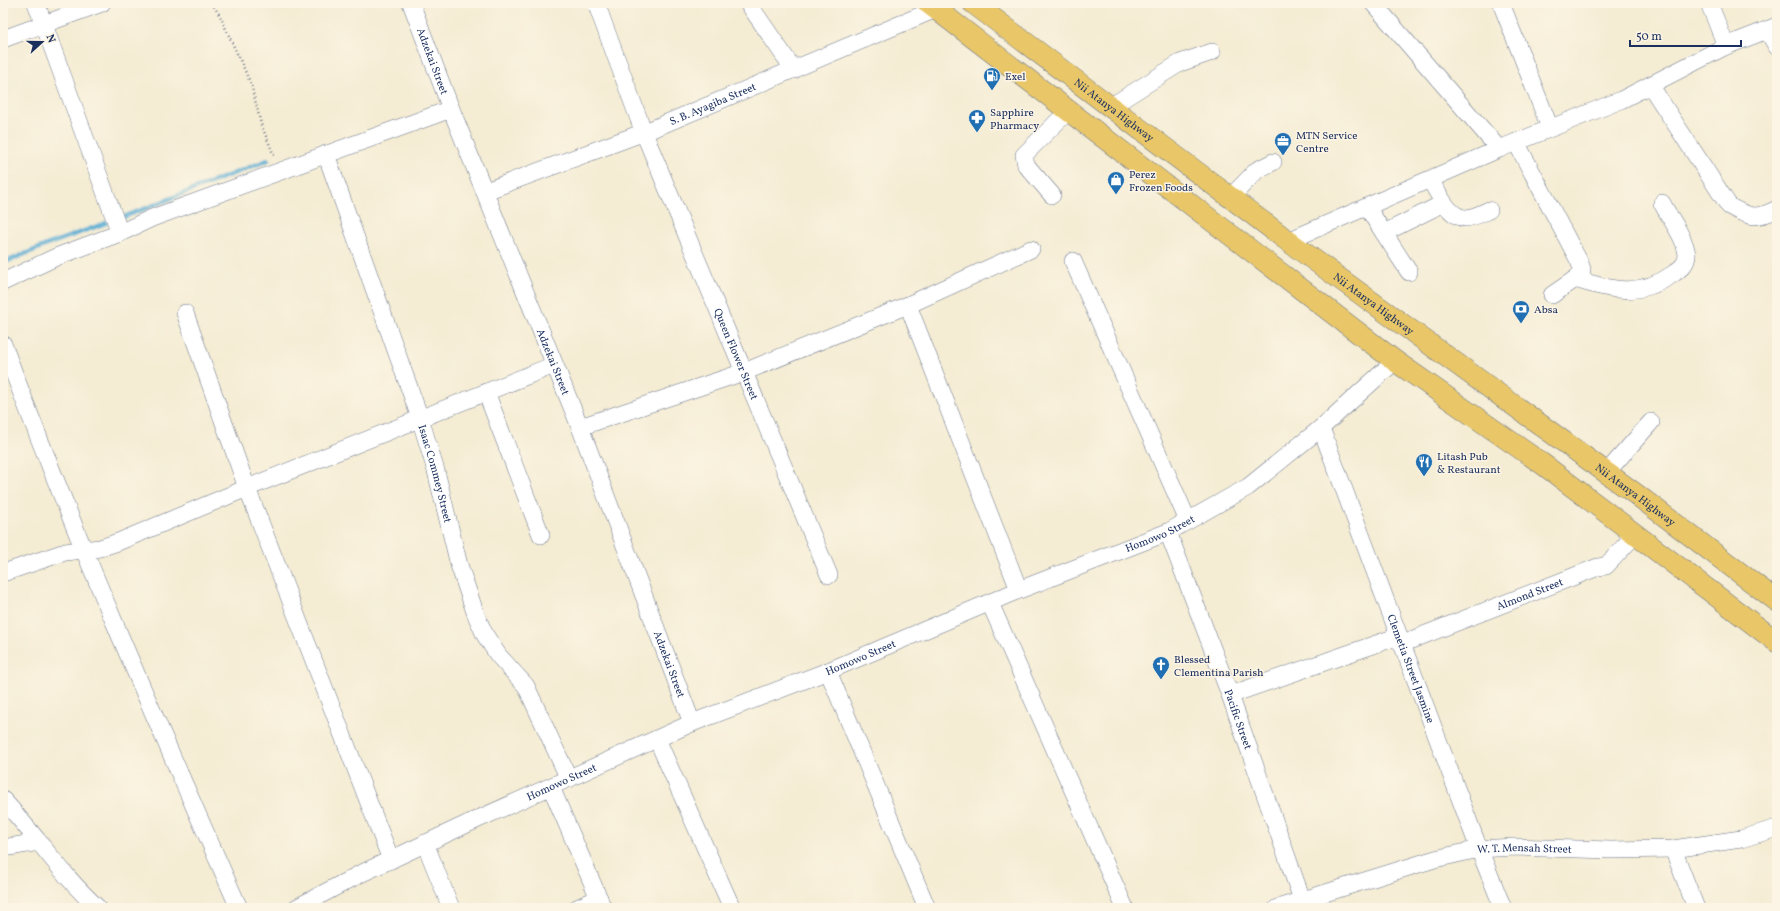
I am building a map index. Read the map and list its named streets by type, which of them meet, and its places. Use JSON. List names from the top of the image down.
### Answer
{
  "streets": {
    "main road": ["Nii Atanya Highway"],
    "street": [
      "Adzekai Street",
      "S. B. Ayagiba Street",
      "Queen Flower Street",
      "Isaac Commey Street",
      "Homowo Street",
      "Almond Street",
      "Clemetia Street Jasmine",
      "Pacific Street",
      "W. T. Mensah Street"
    ]
  },
  "crossings": [
    ["Adzekai Street", "S. B. Ayagiba Street"],
    ["Adzekai Street", "Homowo Street"],
    ["S. B. Ayagiba Street", "Queen Flower Street"],
    ["Isaac Commey Street", "Homowo Street"],
    ["Homowo Street", "Clemetia Street Jasmine"],
    ["Homowo Street", "Pacific Street"],
    ["Almond Street", "Clemetia Street Jasmine"],
    ["Clemetia Street Jasmine", "W. T. Mensah Street"],
    ["Pacific Street", "W. T. Mensah Street"]
  ],
  "places": {
    "fuel station": ["Exel"],
    "pharmacy": ["Sapphire Pharmacy"],
    "office": ["MTN Service Centre"],
    "shop": ["Perez Frozen Foods"],
    "bank": ["Absa"],
    "restaurant": ["Litash Pub & Restaurant"],
    "church": ["Blessed Clementina Parish"]
  },
  "scale_bar": "50 m",
  "north": "right"
}
